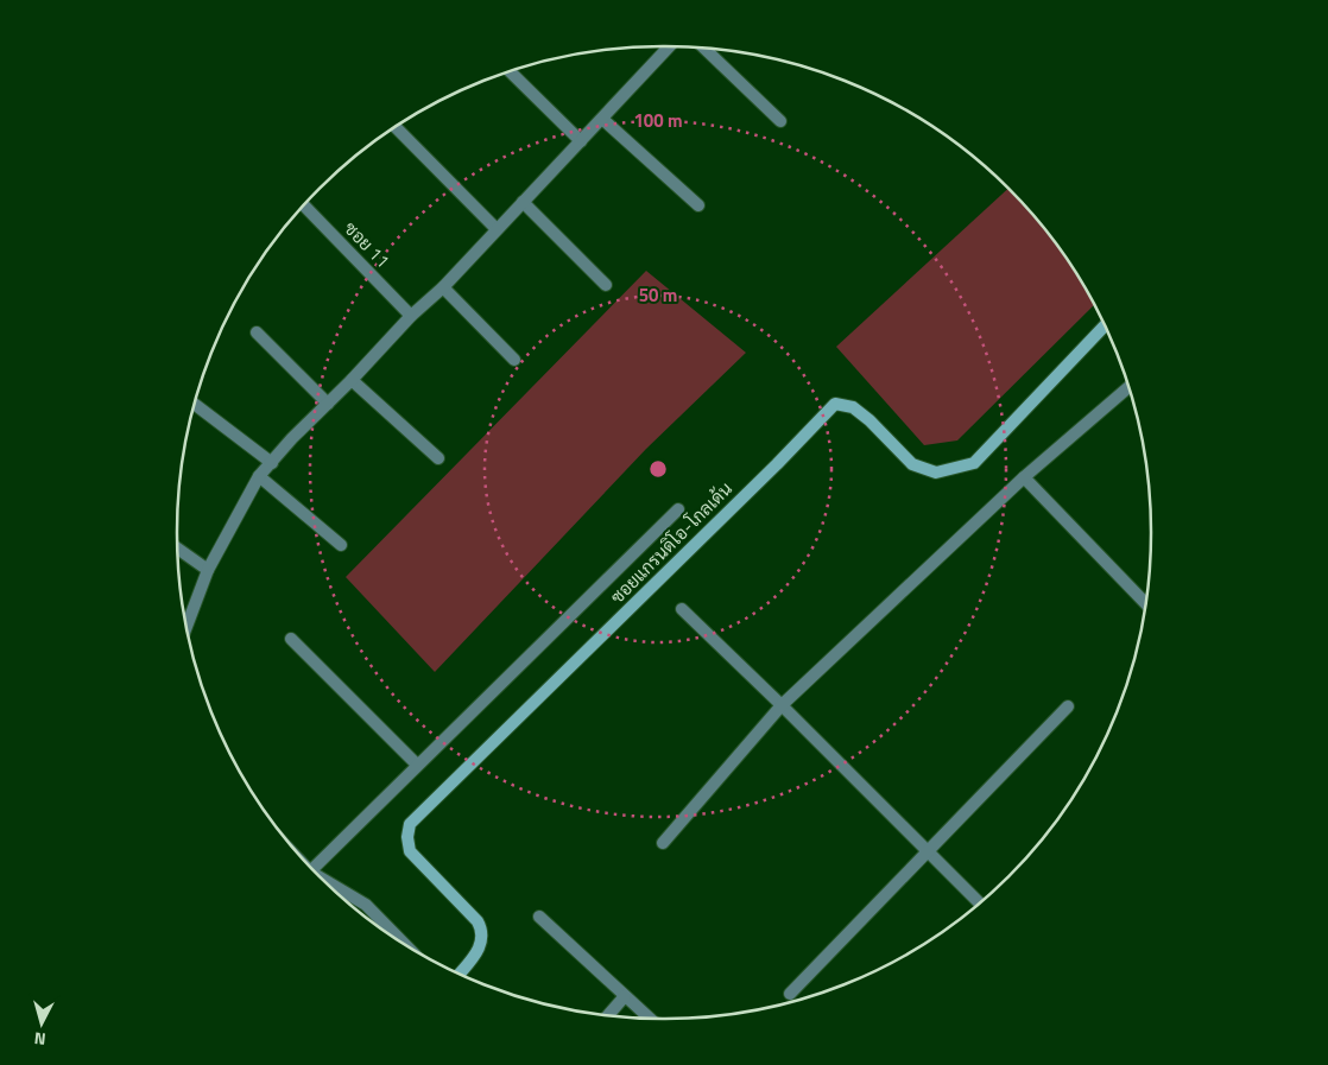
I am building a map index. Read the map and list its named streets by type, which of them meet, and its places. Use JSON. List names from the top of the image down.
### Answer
{
  "streets": {
    "street": ["ซอย 11", "ซอยแกรนดิโอ-โกลเด้น"]
  },
  "north": "bottom",
  "rings": ["100 m", "50 m"]
}
